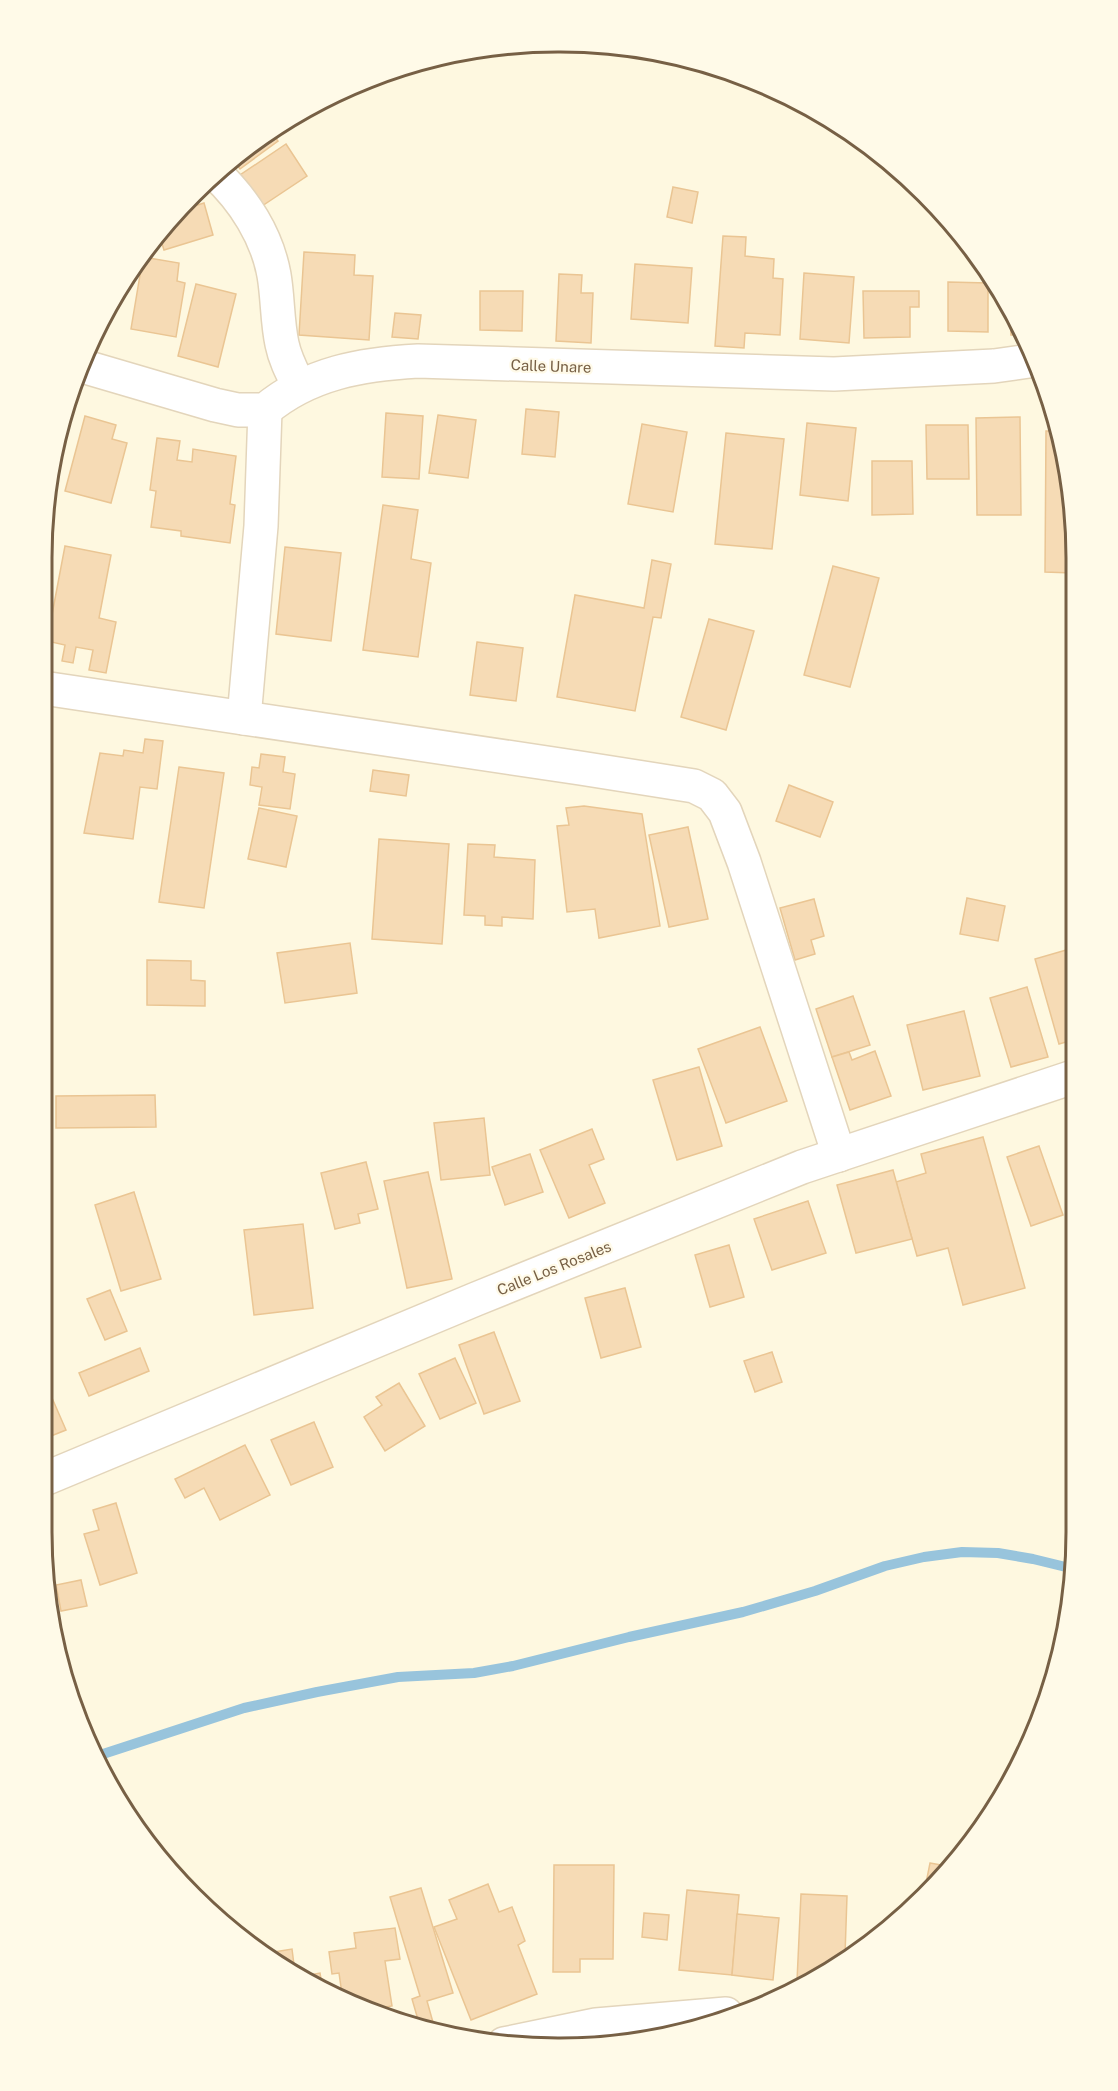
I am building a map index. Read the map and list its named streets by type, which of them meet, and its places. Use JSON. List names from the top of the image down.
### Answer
{
  "streets": {
    "street": ["Calle Unare", "Calle Los Rosales"]
  }
}
